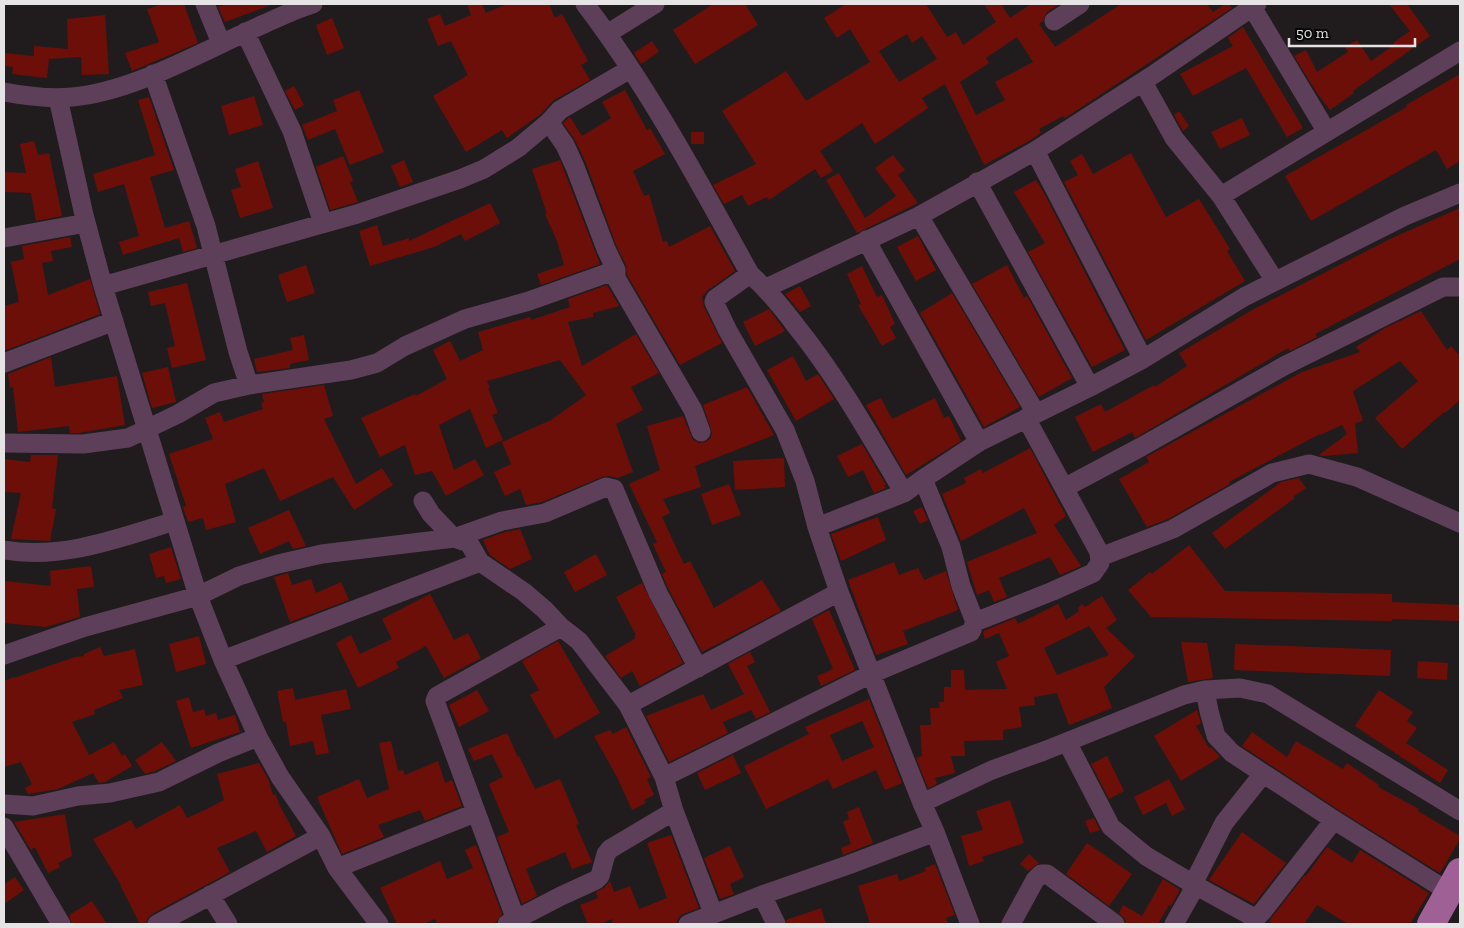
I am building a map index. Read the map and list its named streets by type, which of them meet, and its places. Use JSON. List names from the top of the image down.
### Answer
{
  "scale_bar": "50 m"
}
